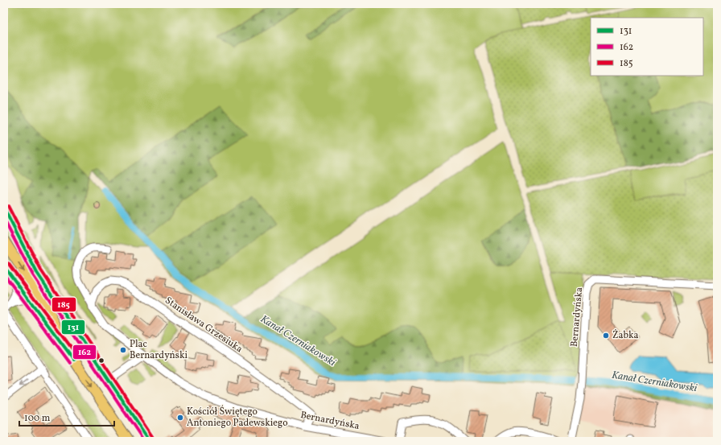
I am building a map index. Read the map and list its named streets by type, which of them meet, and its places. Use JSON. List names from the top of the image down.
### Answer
{
  "streets": {
    "street": ["Bernardyńska", "Stanisława Grzesiuka"]
  },
  "crossings": [
    ["Bernardyńska", "Stanisława Grzesiuka"]
  ],
  "water": ["Kanał Czerniakowski"],
  "places": ["Żabka", "Plac Bernardyński", "Kościół Świętego Antoniego Padewskiego"],
  "lines": ["transit line 185", "transit line 131", "transit line 162"],
  "legend": ["131", "162", "185"],
  "scale_bar": "100 m"
}
